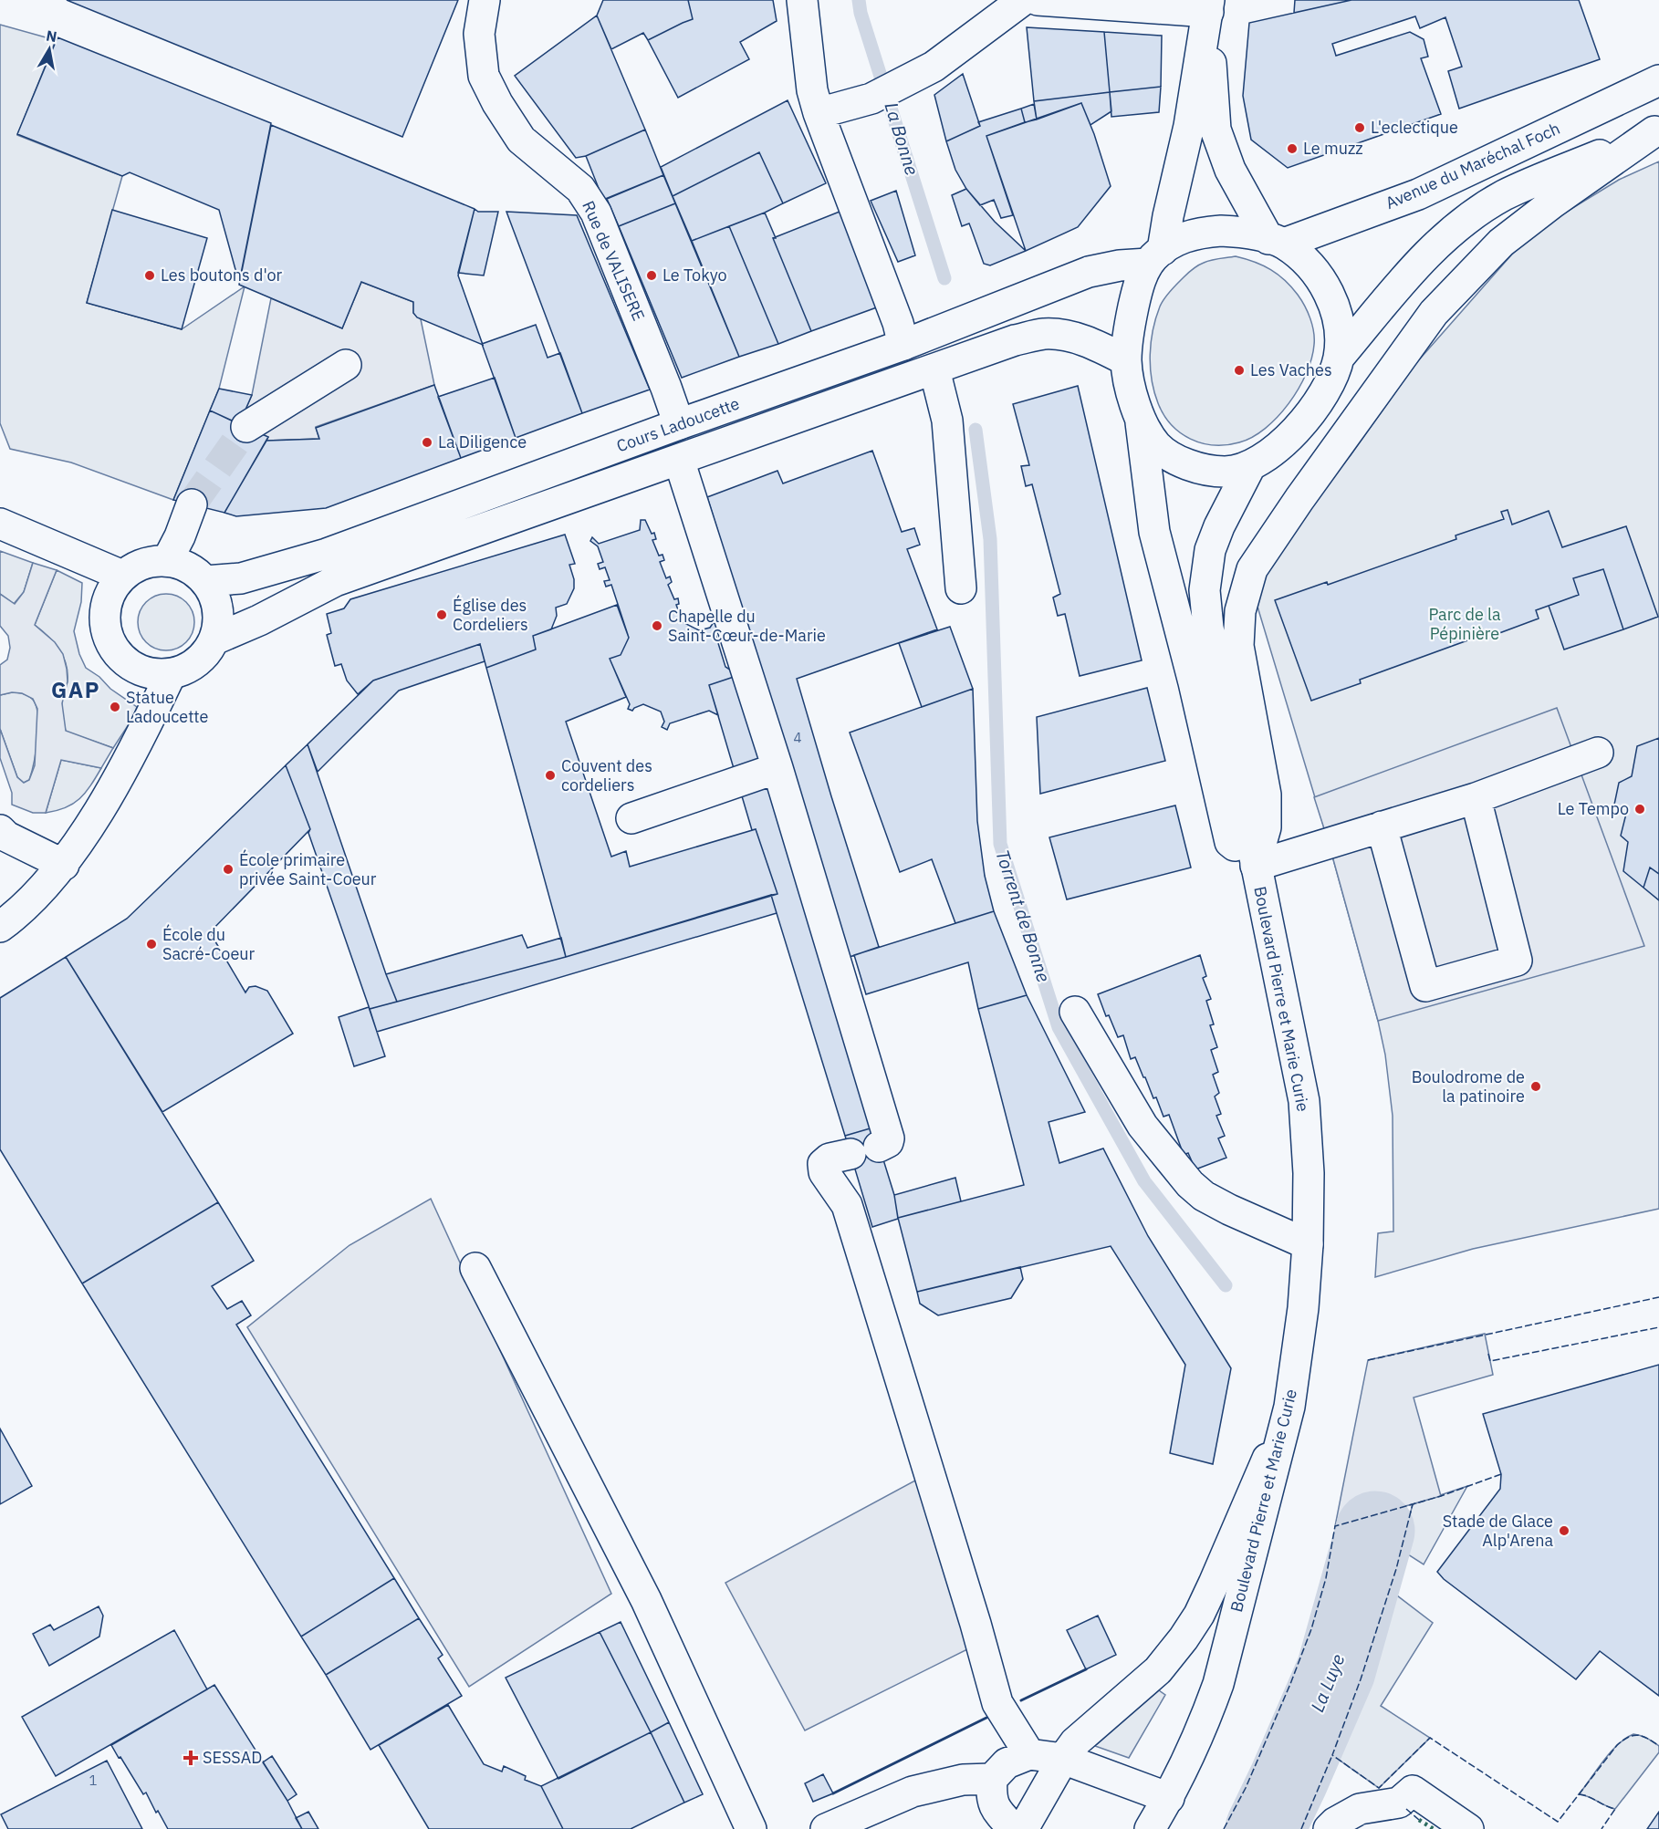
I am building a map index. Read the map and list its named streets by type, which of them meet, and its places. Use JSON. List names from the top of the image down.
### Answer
{
  "streets": {
    "main road": [
      "Avenue du Maréchal Foch",
      "Rue de VALISERE",
      "Cours Ladoucette",
      "Boulevard Pierre et Marie Curie"
    ]
  },
  "crossings": [
    ["Rue de VALISERE", "Cours Ladoucette"]
  ],
  "districts": ["GAP"],
  "water": ["La Bonne", "Torrent de Bonne", "La Luye"],
  "parks": ["Parc de la Pépinière"],
  "places": {
    "other": [
      "L'eclectique",
      "Le muzz",
      "Les boutons d'or",
      "Le Tokyo",
      "Les Vaches",
      "La Diligence",
      "Église des Cordeliers",
      "Chapelle du Saint-Cœur-de-Marie",
      "Statue Ladoucette",
      "Couvent des cordeliers",
      "Le Tempo",
      "École primaire privée Saint-Coeur",
      "École du Sacré-Coeur",
      "Boulodrome de la patinoire",
      "Stade de Glace Alp'Arena"
    ],
    "health": ["SESSAD"]
  },
  "house_numbers": ["4", "1"],
  "north": "top"
}
